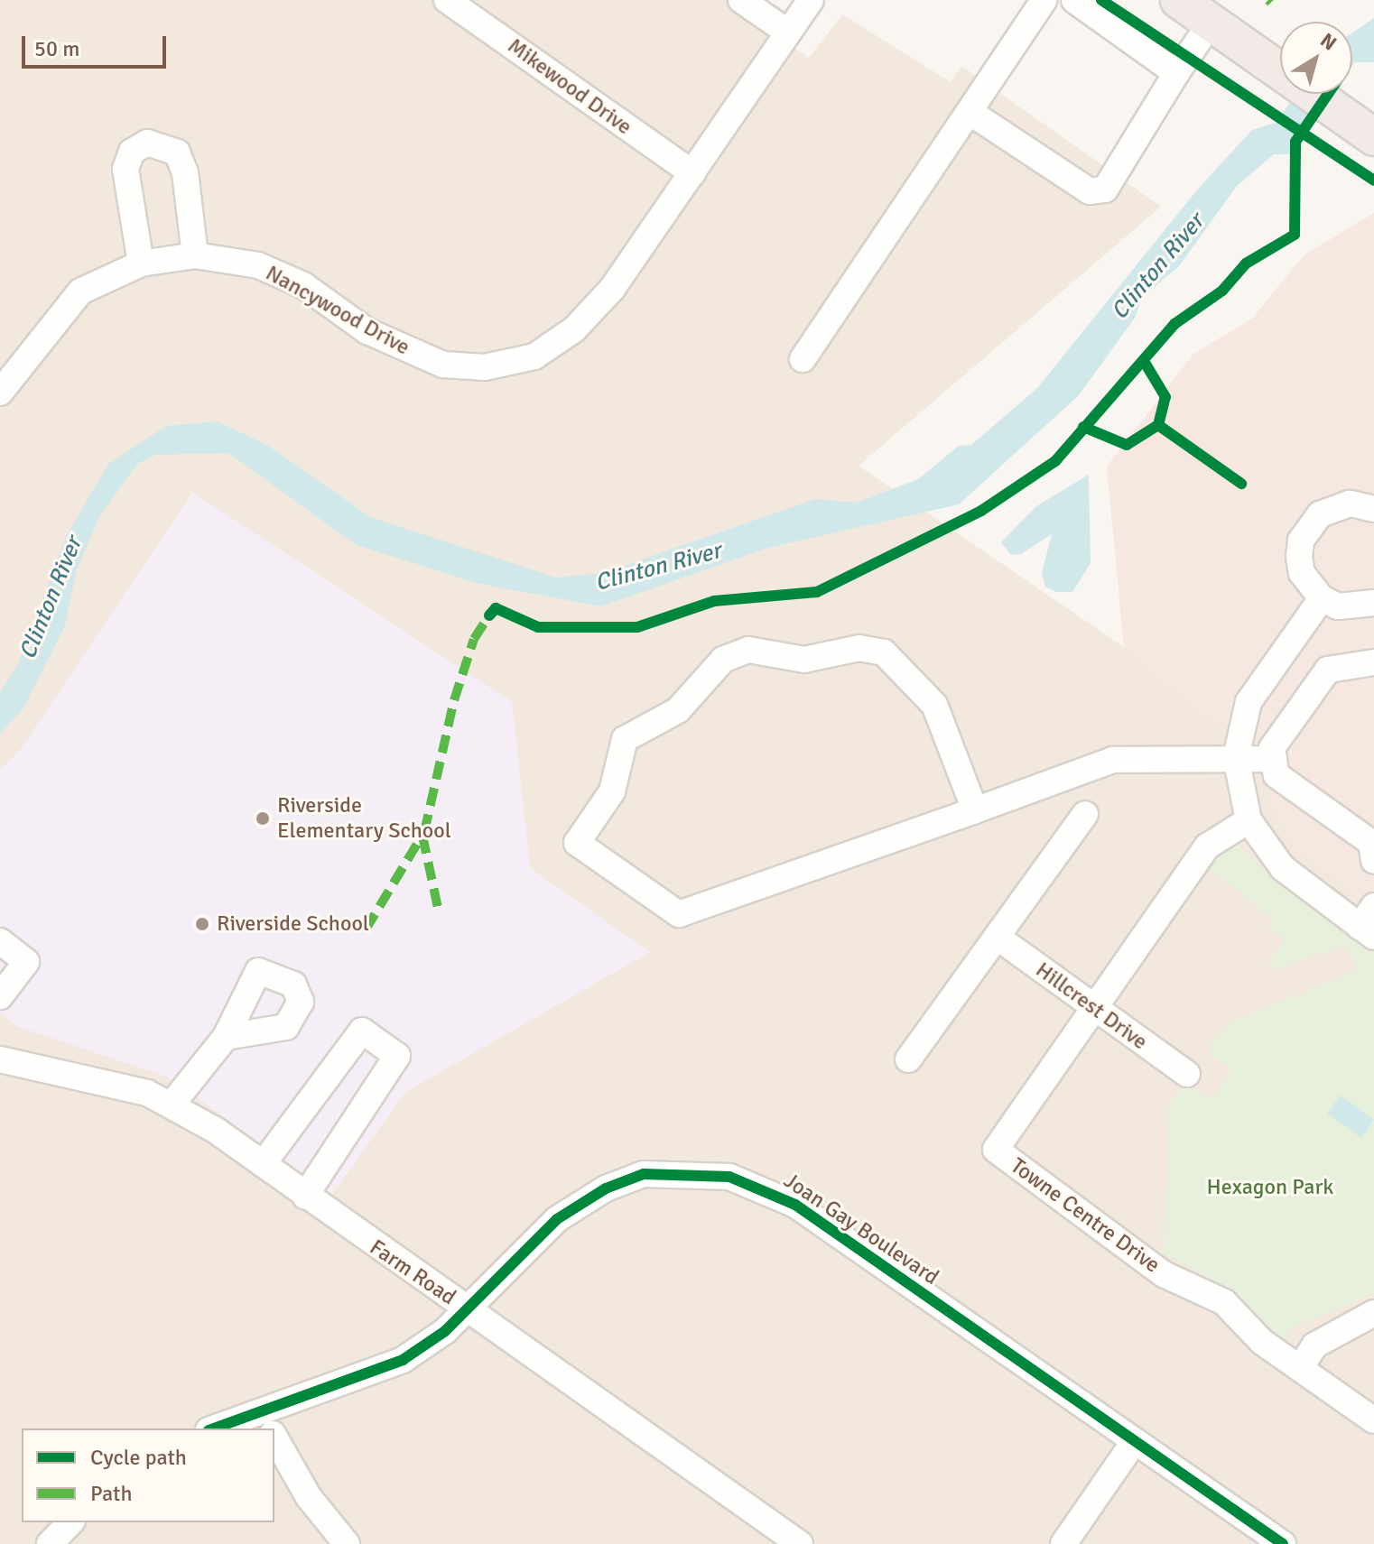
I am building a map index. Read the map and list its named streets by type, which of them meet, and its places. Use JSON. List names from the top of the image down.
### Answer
{
  "streets": {
    "street": [
      "Mikewood Drive",
      "Nancywood Drive",
      "Hillcrest Drive",
      "Towne Centre Drive",
      "Joan Gay Boulevard",
      "Farm Road"
    ]
  },
  "crossings": [
    ["Mikewood Drive", "Nancywood Drive"],
    ["Hillcrest Drive", "Towne Centre Drive"],
    ["Joan Gay Boulevard", "Farm Road"]
  ],
  "water": ["Clinton River"],
  "parks": ["Hexagon Park"],
  "places": ["Riverside Elementary School", "Riverside School"],
  "legend": ["Cycle path", "Path"],
  "scale_bar": "50 m",
  "north": "top right"
}
